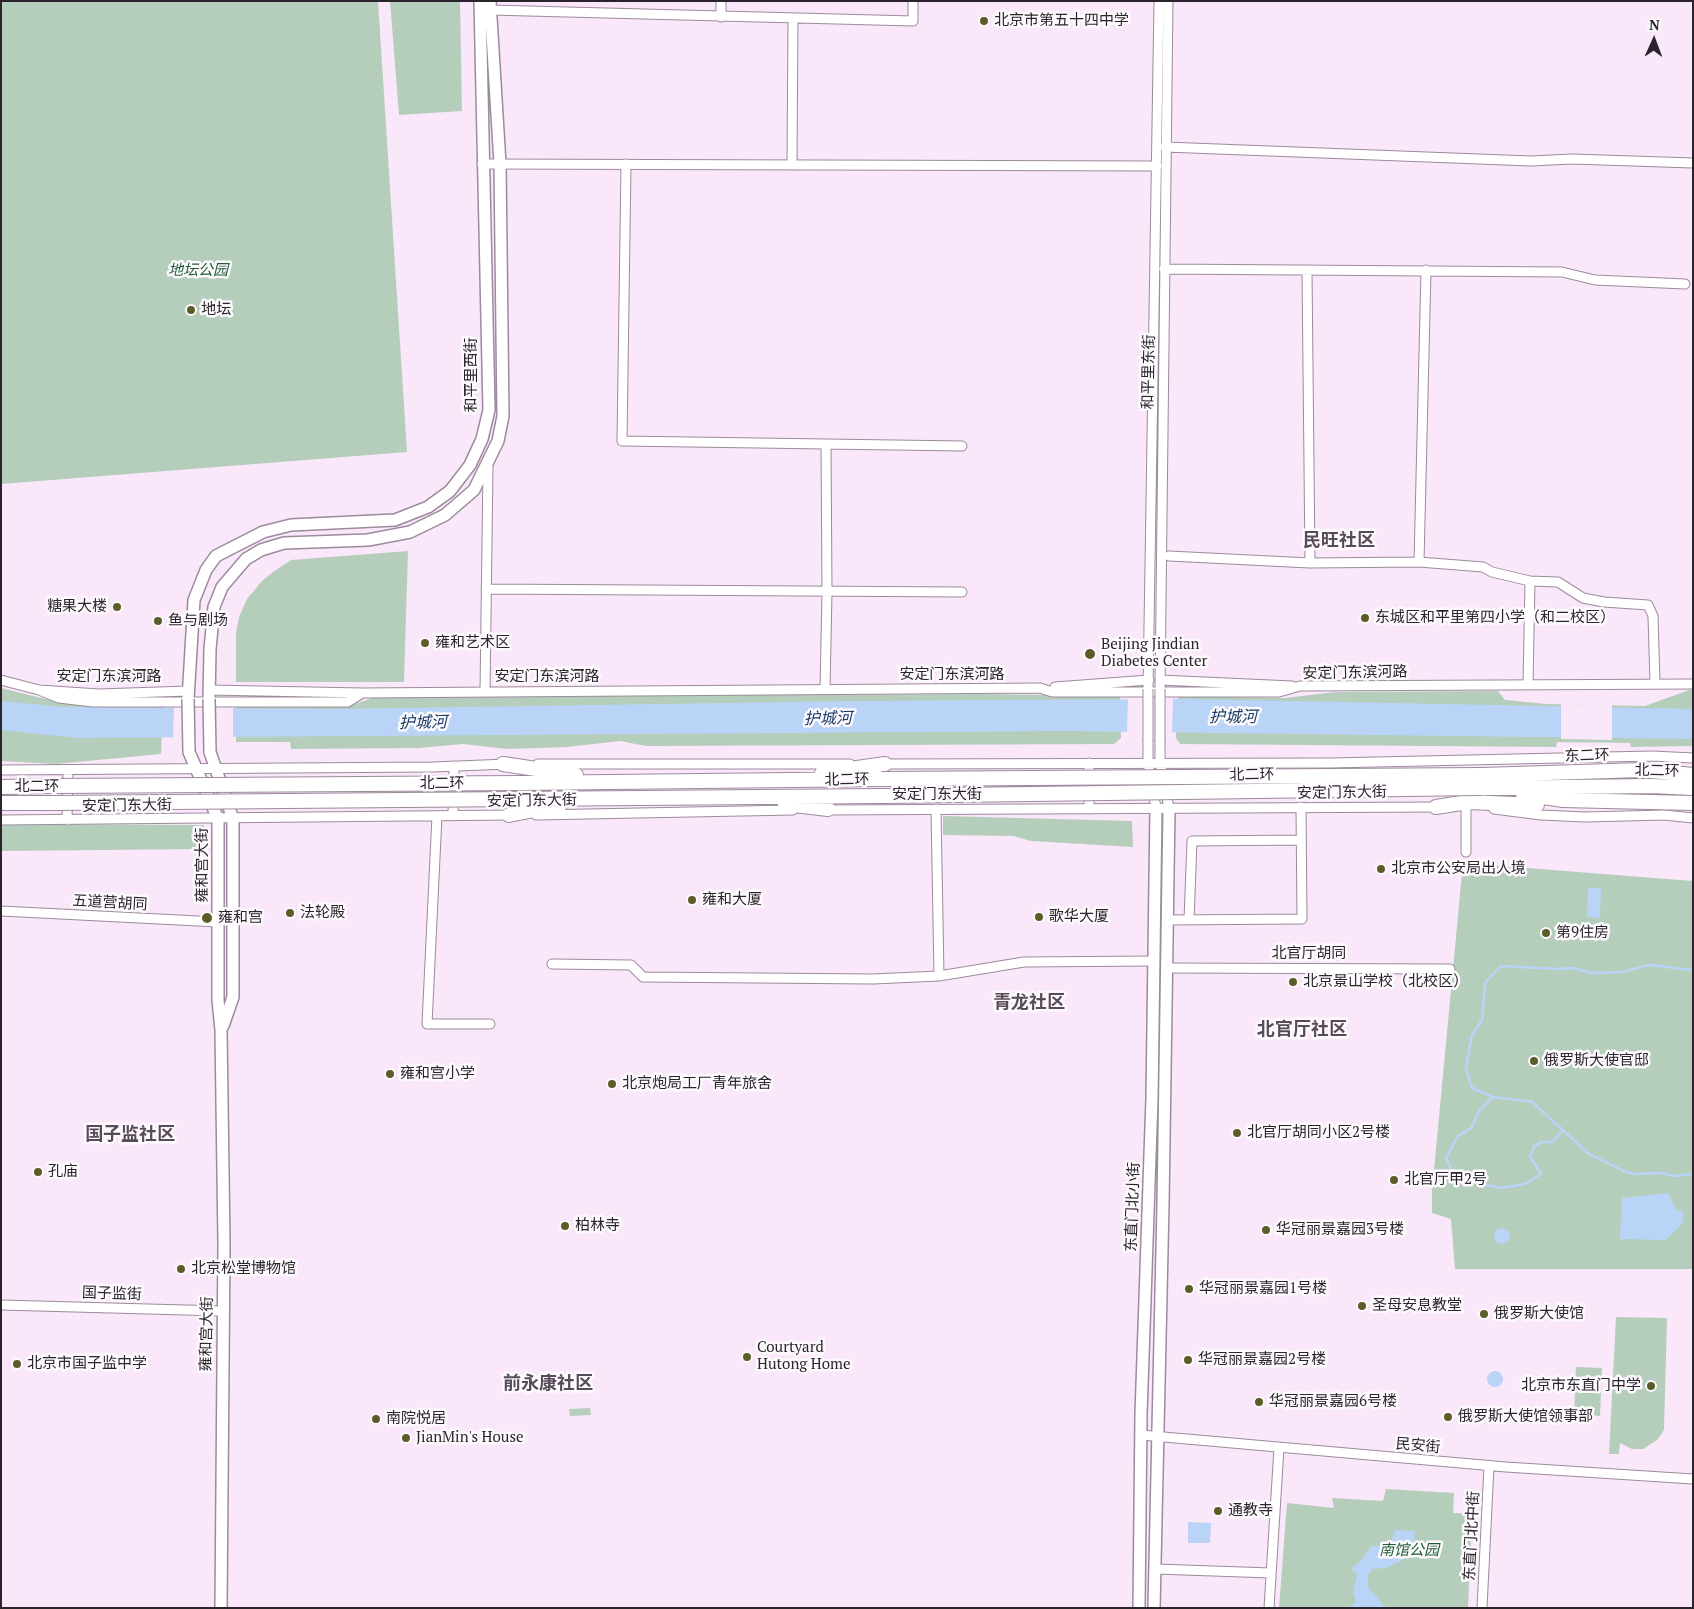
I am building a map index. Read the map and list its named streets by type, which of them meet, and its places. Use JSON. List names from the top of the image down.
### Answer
{
  "streets": {
    "highway": ["东二环", "北二环"],
    "main road": ["和平里西街", "雍和宫大街", "东直门北小街"],
    "street": [
      "和平里东街",
      "安定门东滨河路",
      "安定门东大街",
      "五道营胡同",
      "北官厅胡同",
      "国子监街",
      "民安街",
      "东直门北中街"
    ]
  },
  "crossings": [
    ["和平里东街", "安定门东大街"],
    ["和平里东街", "东直门北小街"],
    ["和平里西街", "安定门东滨河路"],
    ["和平里西街", "安定门东大街"],
    ["和平里西街", "雍和宫大街"],
    ["东二环", "北二环"],
    ["安定门东大街", "雍和宫大街"],
    ["安定门东大街", "东直门北小街"],
    ["雍和宫大街", "五道营胡同"],
    ["雍和宫大街", "国子监街"],
    ["北官厅胡同", "东直门北小街"],
    ["东直门北小街", "民安街"],
    ["民安街", "东直门北中街"]
  ],
  "districts": [
    "民旺社区",
    "青龙社区",
    "北官厅社区",
    "国子监社区",
    "前永康社区"
  ],
  "water": ["护城河"],
  "parks": ["地坛公园", "南馆公园"],
  "places": [
    "北京市第五十四中学",
    "地坛",
    "糖果大楼",
    "东城区和平里第四小学（和二校区）",
    "鱼与剧场",
    "雍和艺术区",
    "Beijing Jindian Diabetes Center",
    "北京市公安局出人境",
    "雍和大厦",
    "法轮殿",
    "歌华大厦",
    "雍和宫",
    "第9住房",
    "北京景山学校（北校区）",
    "俄罗斯大使官邸",
    "雍和宫小学",
    "北京炮局工厂青年旅舍",
    "北官厅胡同小区2号楼",
    "孔庙",
    "北官厅甲2号",
    "柏林寺",
    "华冠丽景嘉园3号楼",
    "北京松堂博物馆",
    "华冠丽景嘉园1号楼",
    "圣母安息教堂",
    "俄罗斯大使馆",
    "Courtyard Hutong Home",
    "华冠丽景嘉园2号楼",
    "北京市国子监中学",
    "北京市东直门中学",
    "华冠丽景嘉园6号楼",
    "俄罗斯大使馆领事部",
    "南院悦居",
    "JianMin's House",
    "通教寺"
  ],
  "north": "top"
}
